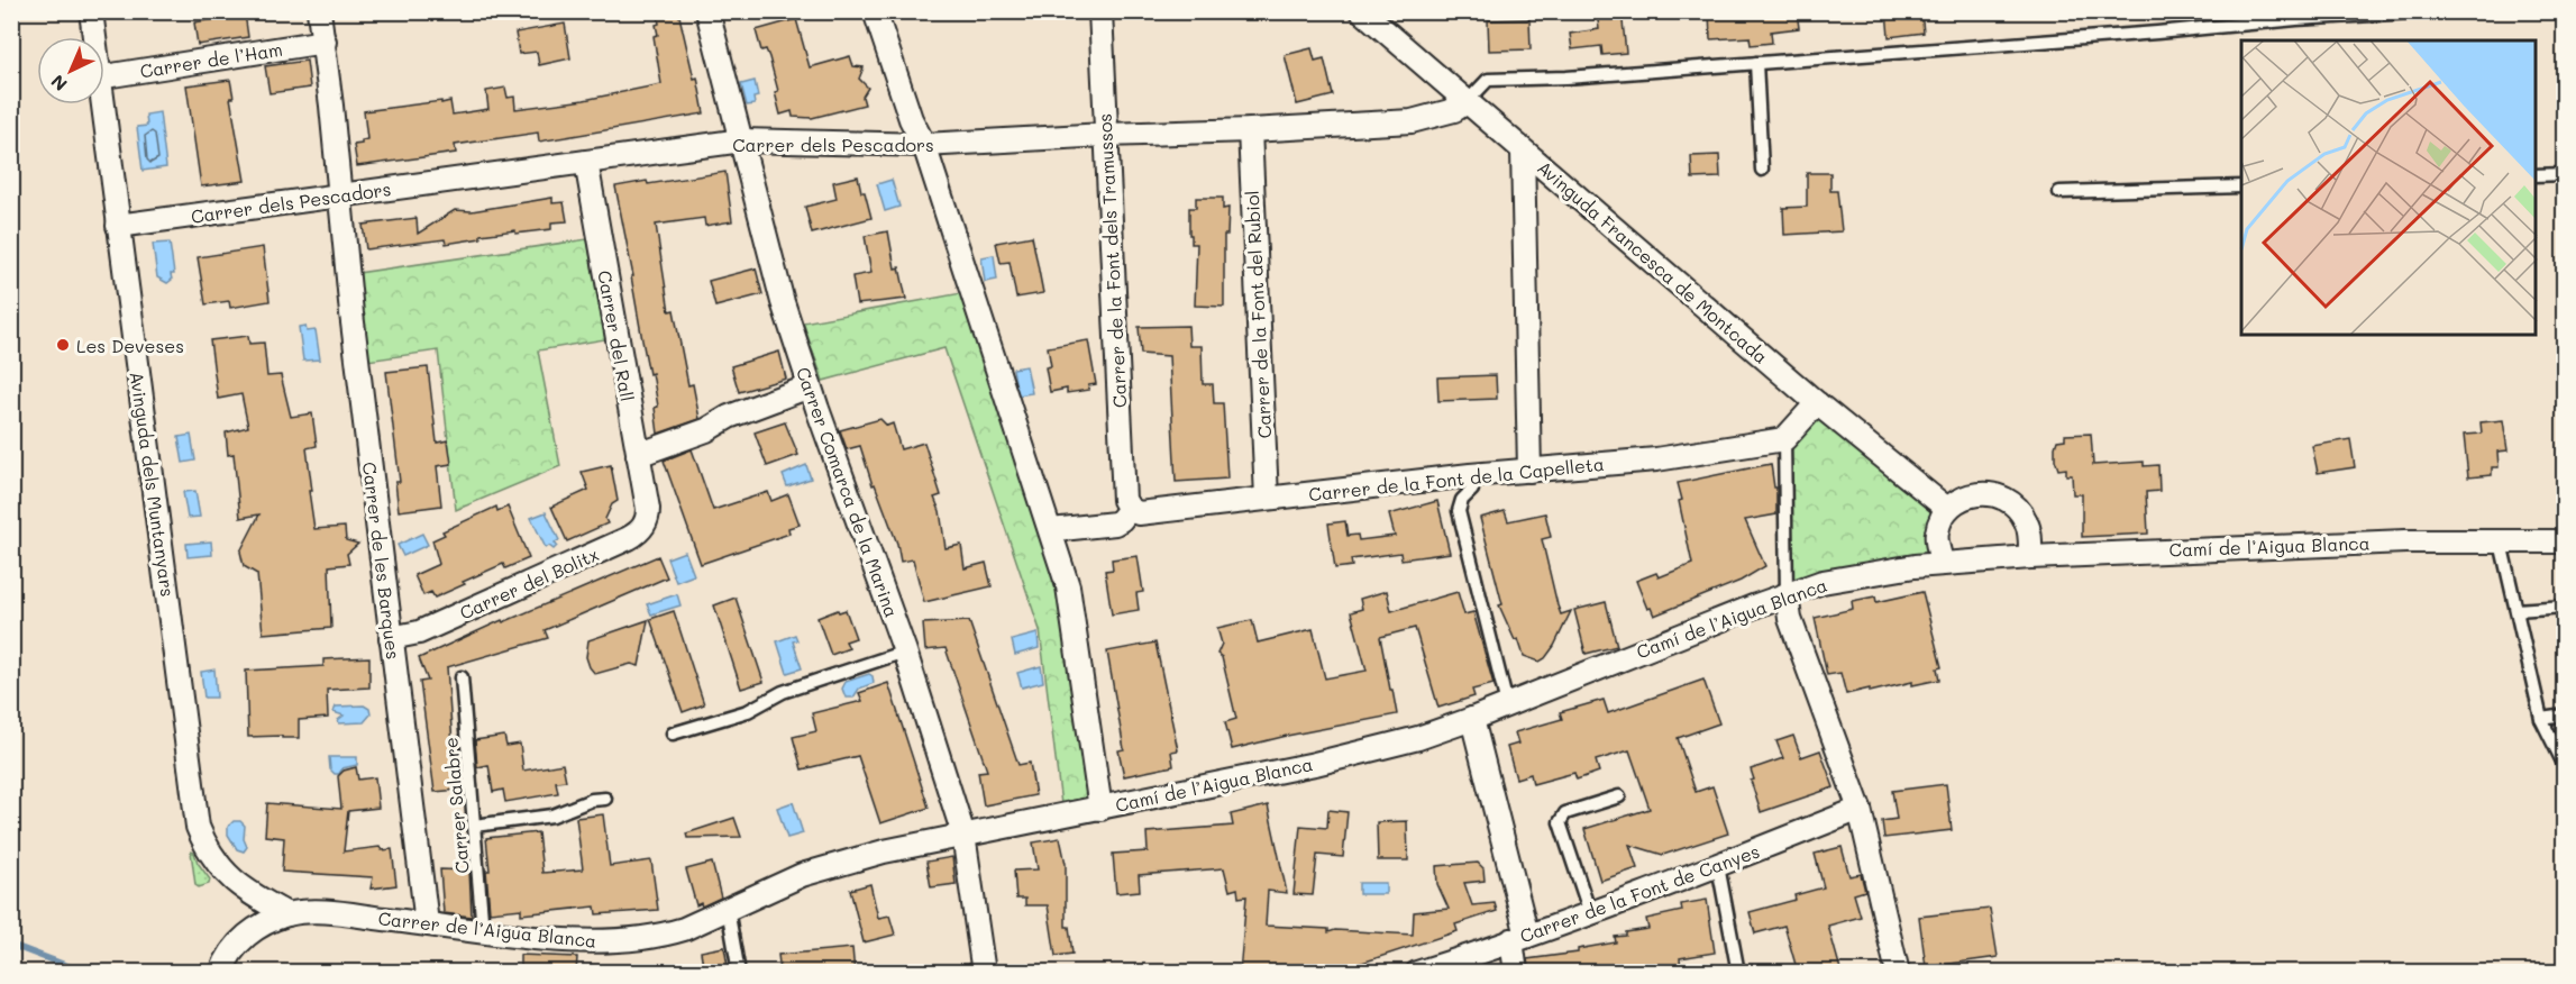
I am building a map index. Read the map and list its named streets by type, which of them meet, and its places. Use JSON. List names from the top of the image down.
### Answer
{
  "streets": {
    "street": [
      "Carrer de l’Ham",
      "Carrer dels Pescadors",
      "Carrer de la Font dels Tramussos",
      "Avinguda Francesca de Montcada",
      "Carrer de la Font del Rubiol",
      "Carrer del Rall",
      "Carrer de la Font de la Capelleta",
      "Avinguda dels Muntanyars",
      "Carrer Comarca de la Marina",
      "Camí de l’Aigua Blanca",
      "Carrer de les Barques",
      "Carrer del Bolitx",
      "Carrer de la Font de Canyes",
      "Carrer de l’Aigua Blanca"
    ],
    "lane": ["Carrer Salabre"]
  },
  "crossings": [
    ["Carrer dels Pescadors", "Carrer de la Font dels Tramussos"],
    ["Carrer dels Pescadors", "Avinguda Francesca de Montcada"],
    ["Carrer dels Pescadors", "Carrer de la Font del Rubiol"],
    ["Carrer dels Pescadors", "Carrer del Rall"],
    ["Carrer dels Pescadors", "Avinguda dels Muntanyars"],
    ["Carrer dels Pescadors", "Carrer Comarca de la Marina"],
    ["Carrer dels Pescadors", "Carrer de les Barques"],
    ["Carrer de la Font dels Tramussos", "Carrer de la Font de la Capelleta"],
    ["Avinguda Francesca de Montcada", "Camí de l’Aigua Blanca"],
    ["Carrer de la Font del Rubiol", "Carrer de la Font de la Capelleta"],
    ["Carrer del Rall", "Carrer del Bolitx"],
    ["Avinguda dels Muntanyars", "Carrer de l’Aigua Blanca"],
    ["Carrer Comarca de la Marina", "Camí de l’Aigua Blanca"],
    ["Carrer Comarca de la Marina", "Carrer de l’Aigua Blanca"],
    ["Camí de l’Aigua Blanca", "Carrer de l’Aigua Blanca"],
    ["Carrer de les Barques", "Carrer del Bolitx"],
    ["Carrer de les Barques", "Carrer de l’Aigua Blanca"],
    ["Carrer Salabre", "Carrer de l’Aigua Blanca"]
  ],
  "places": ["Les Deveses"],
  "north": "bottom left"
}
